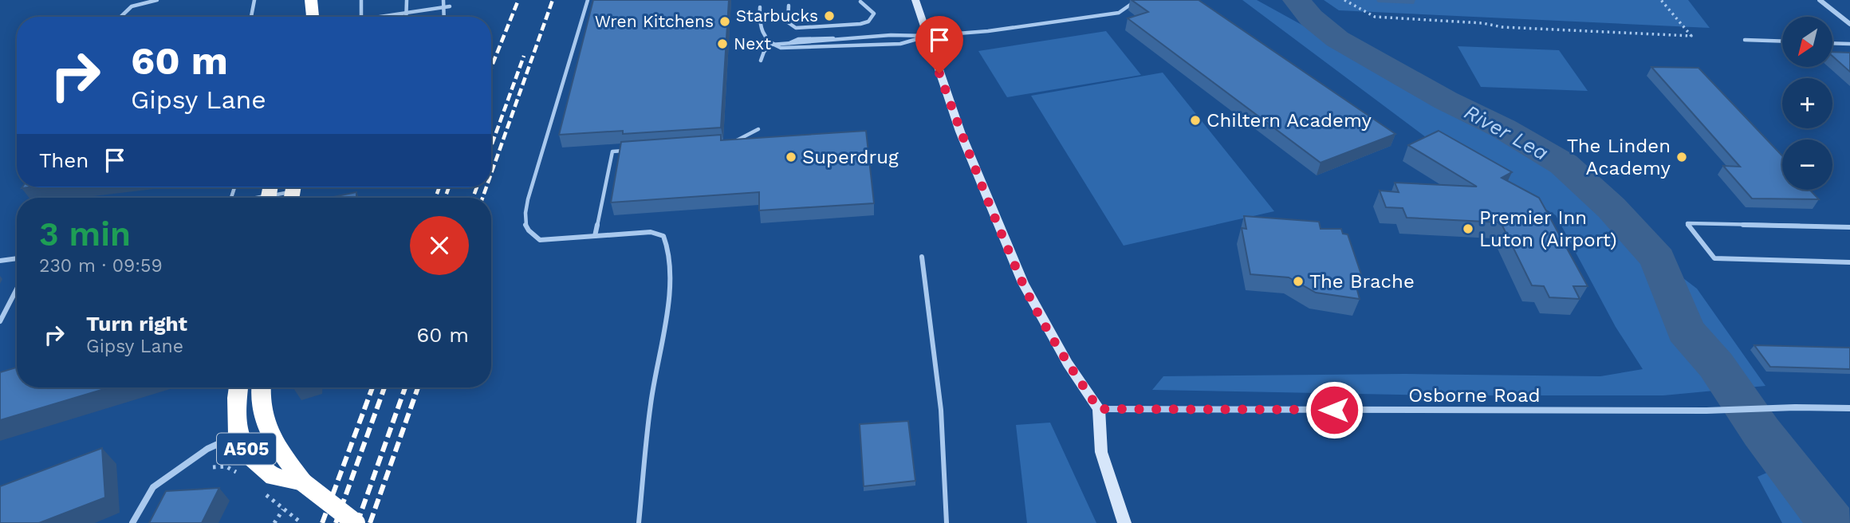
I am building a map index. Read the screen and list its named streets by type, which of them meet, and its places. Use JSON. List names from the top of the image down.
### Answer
{
  "streets": {
    "highway": ["A505"],
    "street": ["Osborne Road"]
  },
  "water": ["River Lea"],
  "places": [
    "Starbucks",
    "Wren Kitchens",
    "Next",
    "Chiltern Academy",
    "Superdrug",
    "The Linden Academy",
    "Premier Inn Luton (Airport)",
    "The Brache"
  ],
  "north": "bottom left",
  "page": {
    "map_buttons": ["+", "−"],
    "turn": ["60 m", "Gipsy Lane"],
    "then": "Then",
    "heading": ["3 min", "230 m · 09:59"],
    "list": [
      {
        "name": "Turn right",
        "note": "Gipsy Lane",
        "value": "60 m"
      }
    ]
  }
}
